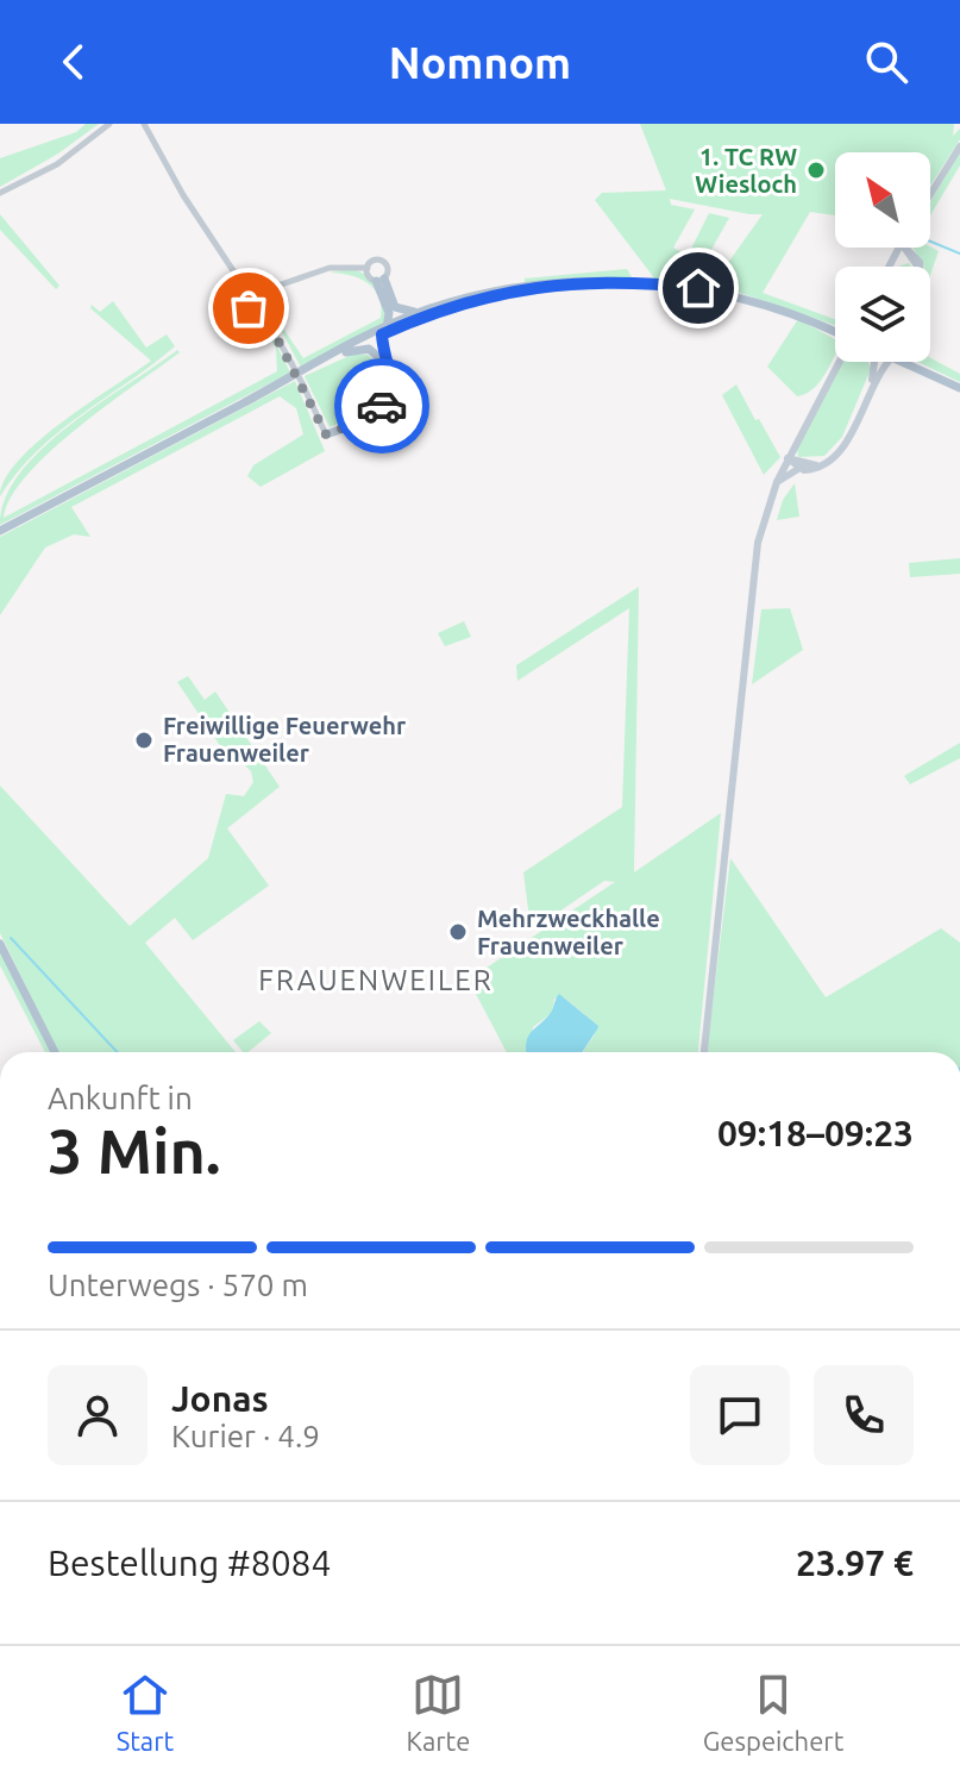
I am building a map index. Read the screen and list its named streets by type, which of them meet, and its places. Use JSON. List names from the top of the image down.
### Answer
{
  "districts": ["FRAUENWEILER"],
  "places": ["1. TC RW Wiesloch", "Freiwillige Feuerwehr Frauenweiler", "Mehrzweckhalle Frauenweiler"],
  "north": "top left",
  "page": {
    "header": "Nomnom",
    "heading": ["3 Min.", "Ankunft in", "09:18–09:23"],
    "panel": [
      "Jonas",
      "Kurier · 4.9",
      "Bestellung #8084",
      "23.97 €"
    ],
    "bar": "Unterwegs · 570 m",
    "tabs": ["Start", "Karte", "Gespeichert"]
  }
}
